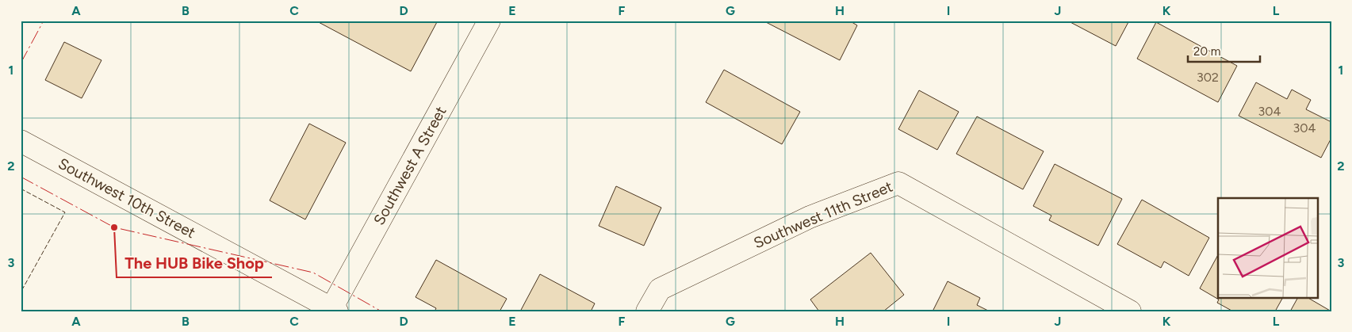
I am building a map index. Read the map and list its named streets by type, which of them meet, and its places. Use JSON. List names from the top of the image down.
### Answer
{
  "streets": {
    "street": ["Southwest A Street", "Southwest 10th Street", "Southwest 11th Street"]
  },
  "crossings": [
    ["Southwest A Street", "Southwest 10th Street"]
  ],
  "places": ["The HUB Bike Shop"],
  "house_numbers": ["302", "304", "304"],
  "scale_bar": "20 m",
  "grid": {
    "columns": [
      "A",
      "B",
      "C",
      "D",
      "E",
      "F",
      "G",
      "H",
      "I",
      "J",
      "K",
      "L"
    ],
    "rows": ["1", "2", "3"]
  }
}
